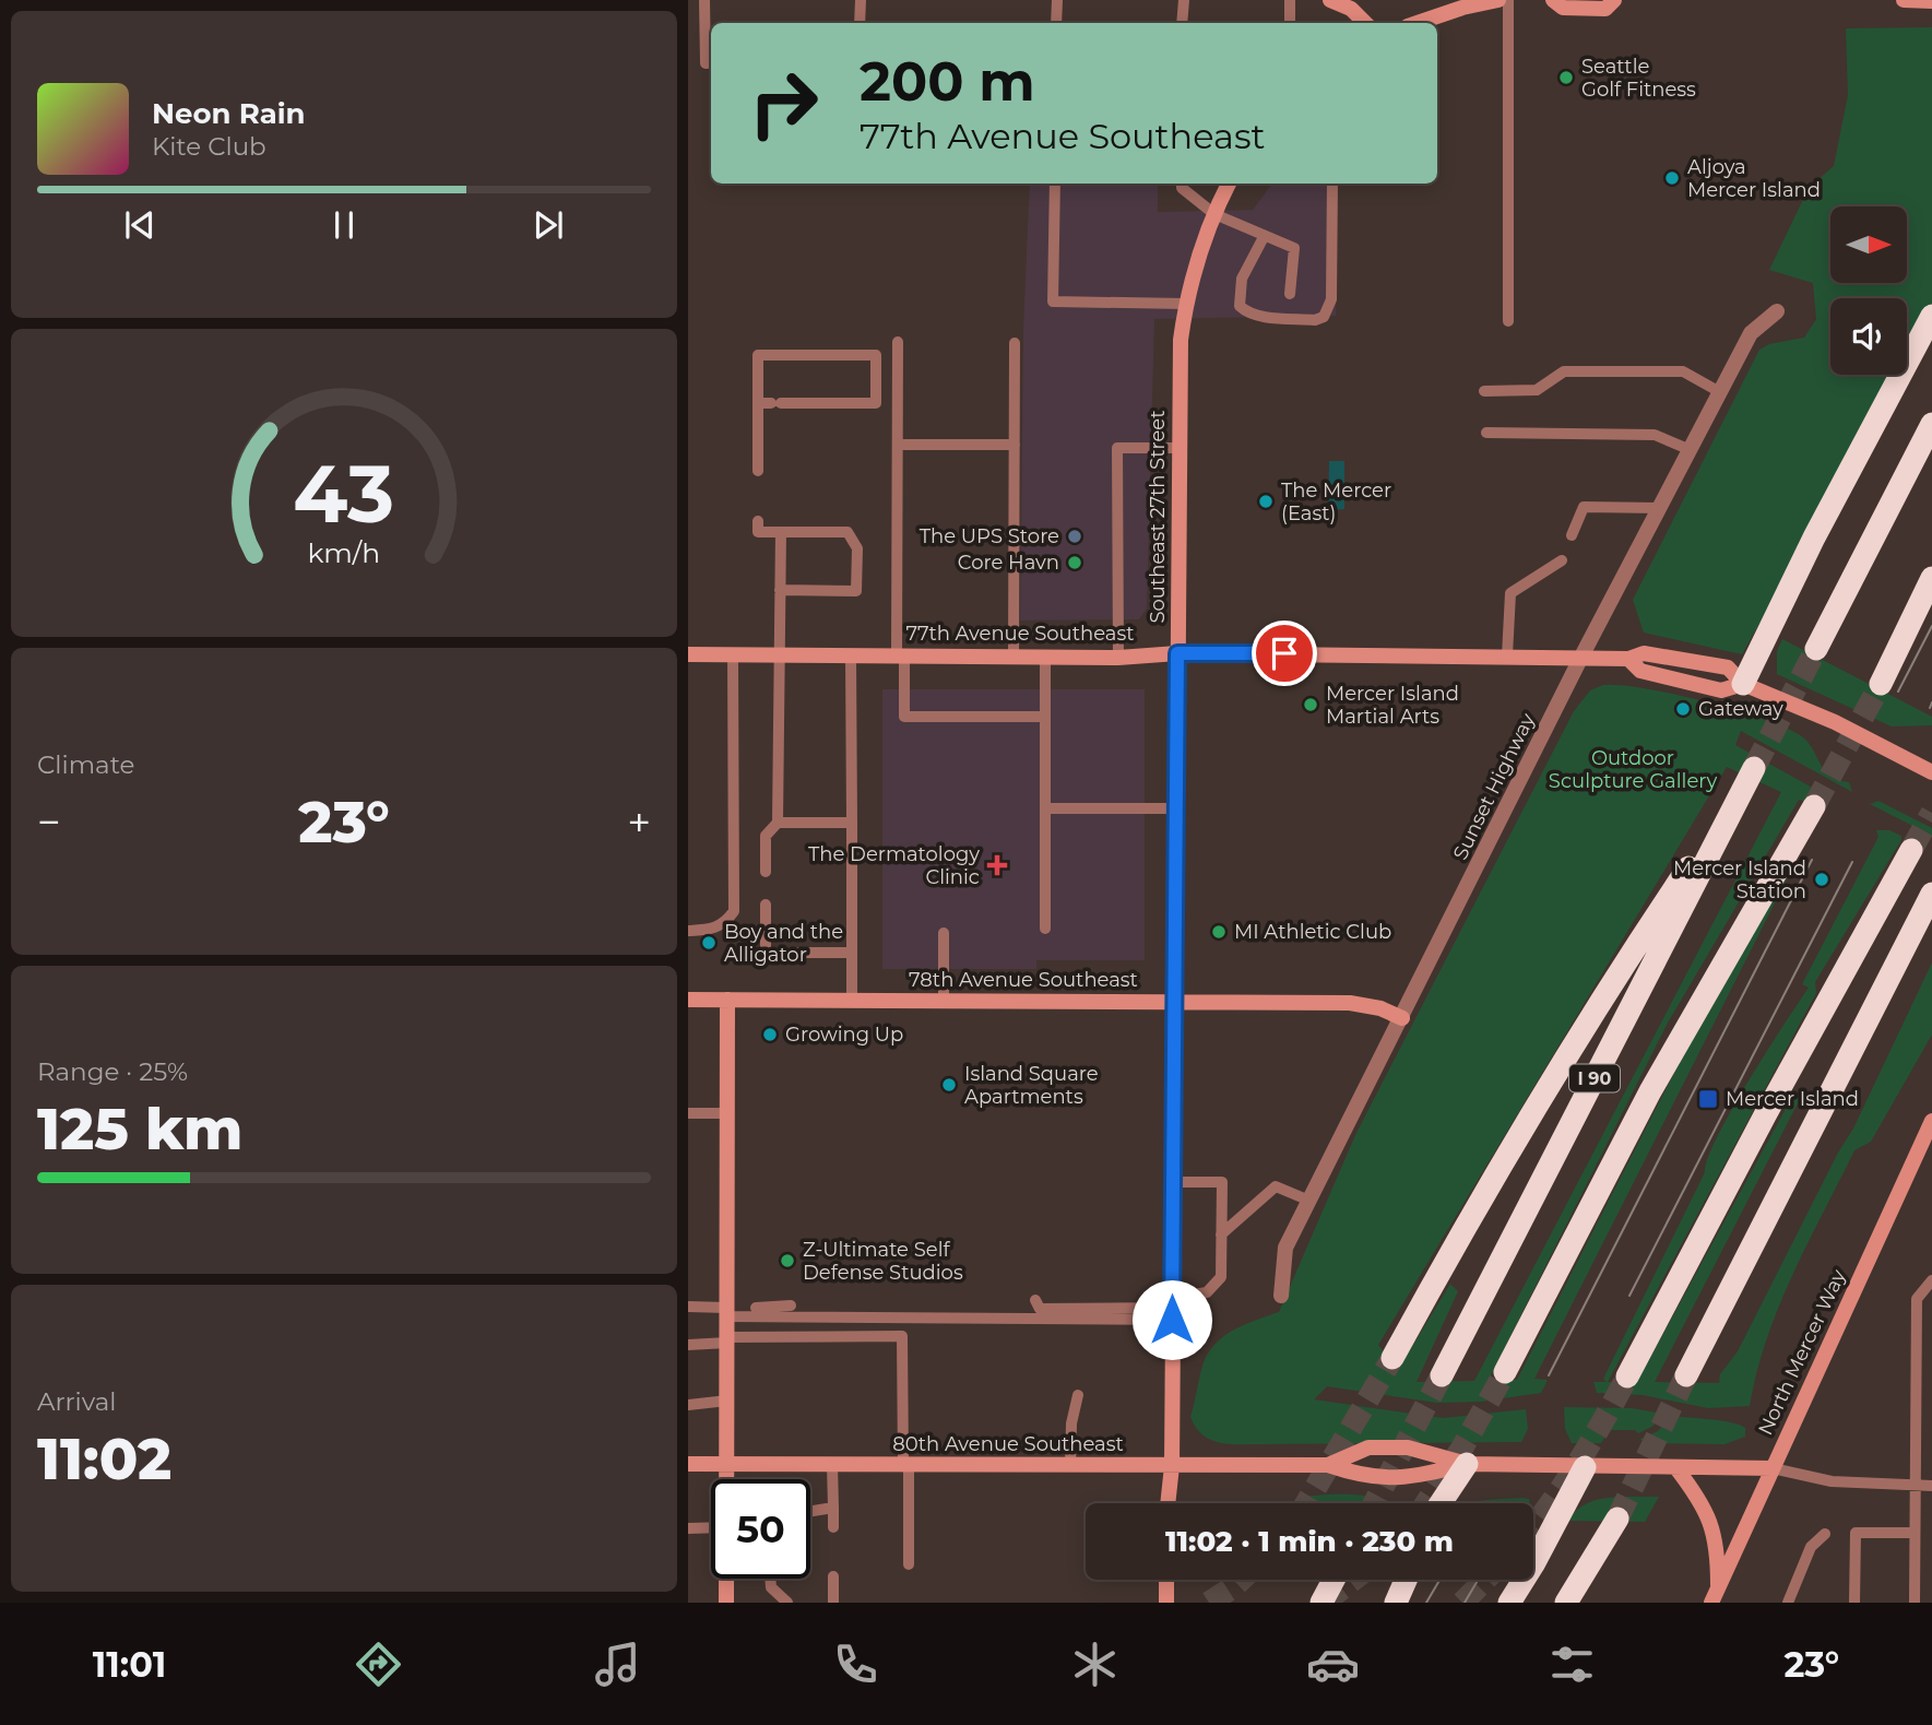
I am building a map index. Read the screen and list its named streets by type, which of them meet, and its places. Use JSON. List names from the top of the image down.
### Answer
{
  "streets": {
    "highway": ["I 90"],
    "street": [
      "Southeast 27th Street",
      "77th Avenue Southeast",
      "Sunset Highway",
      "78th Avenue Southeast",
      "North Mercer Way",
      "80th Avenue Southeast"
    ]
  },
  "crossings": [
    ["Southeast 27th Street", "77th Avenue Southeast"],
    ["Southeast 27th Street", "78th Avenue Southeast"],
    ["Southeast 27th Street", "80th Avenue Southeast"],
    ["77th Avenue Southeast", "Sunset Highway"],
    ["Sunset Highway", "78th Avenue Southeast"],
    ["North Mercer Way", "80th Avenue Southeast"]
  ],
  "parks": ["Outdoor Sculpture Gallery"],
  "places": {
    "other": [
      "Seattle Golf Fitness",
      "Aljoya Mercer Island",
      "The Mercer (East)",
      "The UPS Store",
      "Core Havn",
      "Mercer Island Martial Arts",
      "Gateway",
      "Mercer Island Station",
      "MI Athletic Club",
      "Boy and the Alligator",
      "Growing Up",
      "Island Square Apartments",
      "Z-Ultimate Self Defense Studios"
    ],
    "health": ["The Dermatology Clinic"],
    "transit": ["Mercer Island"]
  },
  "north": "right",
  "page": {
    "turn": ["200 m", "77th Avenue Southeast"],
    "song": ["Neon Rain", "Kite Club"],
    "tile": [
      "Climate",
      ["Range · 25%", "125 km"],
      ["Arrival", "11:02"]
    ],
    "heat": ["−", "23°", "+"],
    "limit": "50",
    "trip": "11:02 · 1 min · 230 m",
    "tabs": ["11:01", "23°"],
    "gauge": ["43", "km/h"]
  }
}
